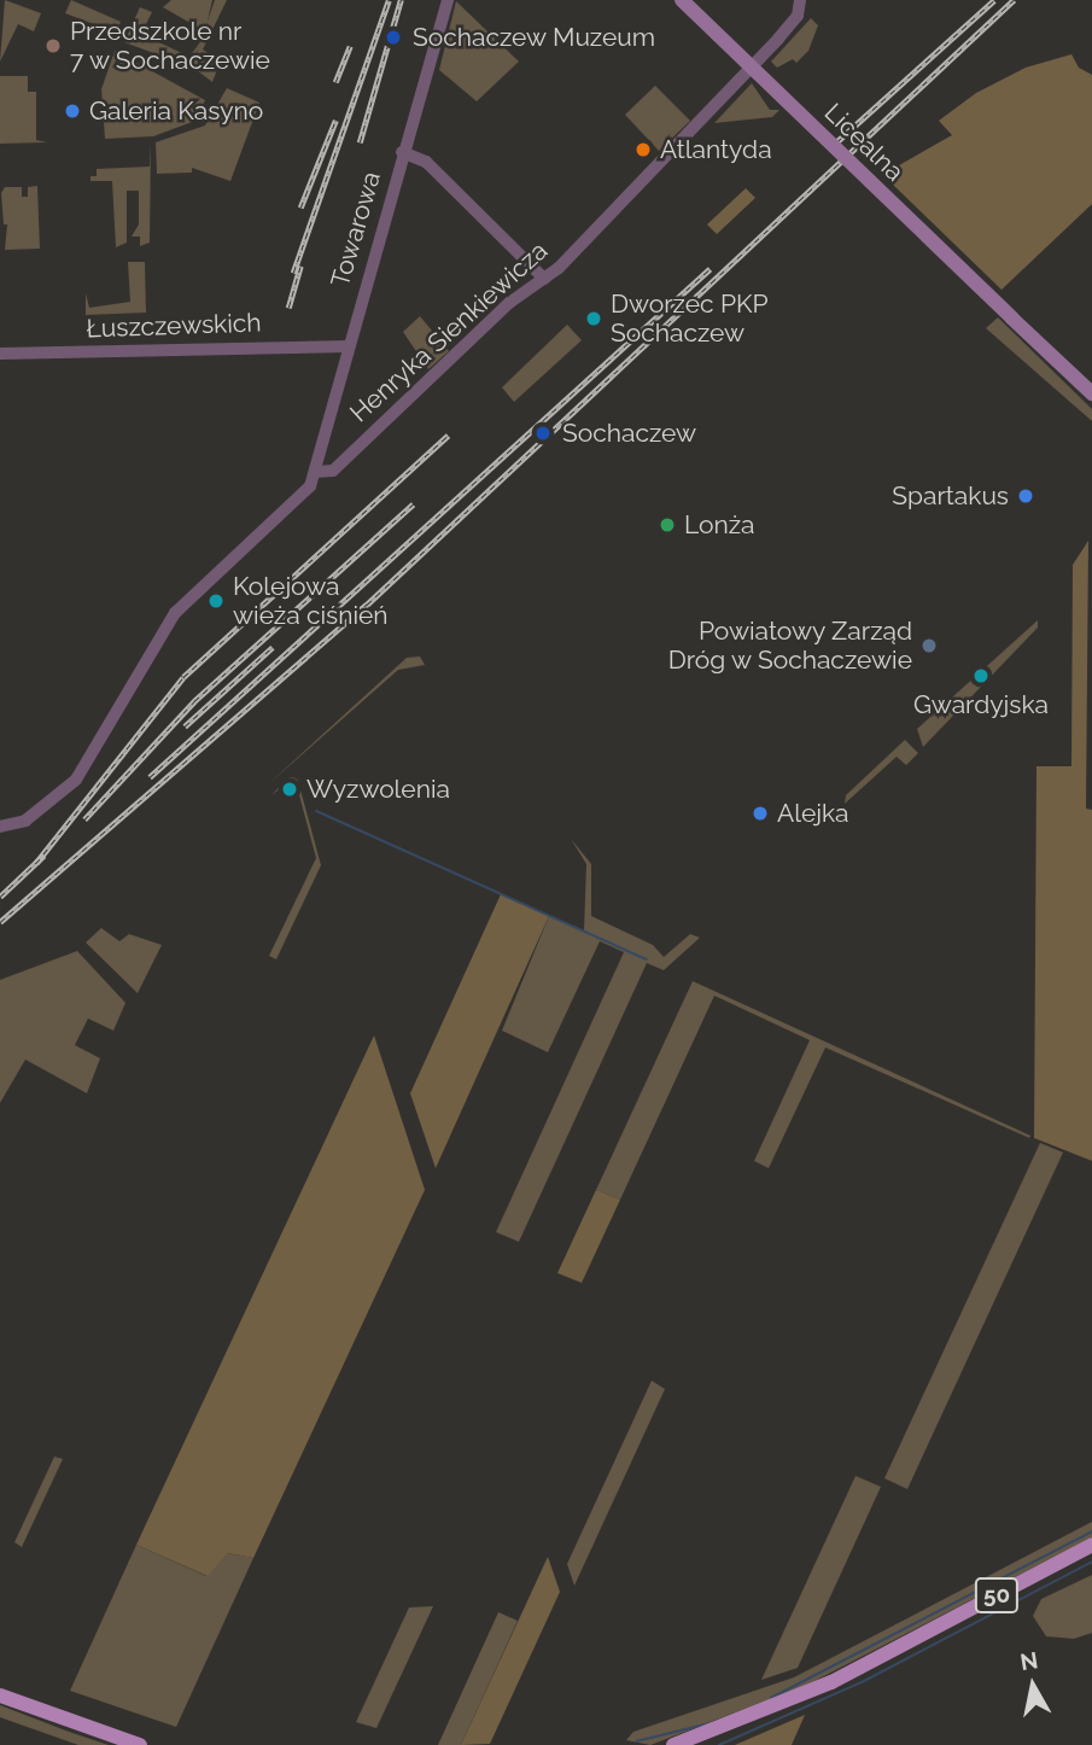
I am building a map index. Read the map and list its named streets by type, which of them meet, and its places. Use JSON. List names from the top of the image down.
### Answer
{
  "streets": {
    "main road": ["Licealna", "50"],
    "street": ["Towarowa", "Łuszczewskich", "Henryka Sienkiewicza"]
  },
  "crossings": [
    ["Towarowa", "Łuszczewskich"],
    ["Towarowa", "Henryka Sienkiewicza"]
  ],
  "places": [
    "Sochaczew Muzeum",
    "Przedszkole nr 7 w Sochaczewie",
    "Galeria Kasyno",
    "Atlantyda",
    "Dworzec PKP Sochaczew",
    "Sochaczew",
    "Spartakus",
    "Lonża",
    "Kolejowa wieża ciśnień",
    "Powiatowy Zarząd Dróg w Sochaczewie",
    "Gwardyjska",
    "Wyzwolenia",
    "Alejka"
  ],
  "north": "top"
}
